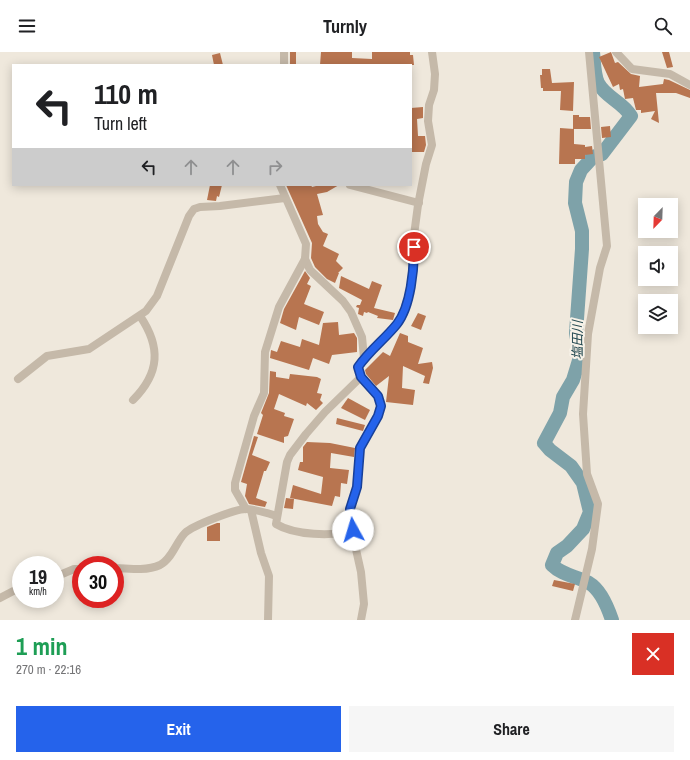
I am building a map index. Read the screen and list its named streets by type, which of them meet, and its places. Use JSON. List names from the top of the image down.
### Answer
{
  "water": ["塩田川"],
  "north": "bottom left",
  "page": {
    "header": "Turnly",
    "turn": ["110 m", "Turn left"],
    "speed": "19 km/h",
    "limit": "30",
    "heading": ["1 min", "270 m · 22:16"],
    "buttons": ["Exit", "Share"]
  }
}
